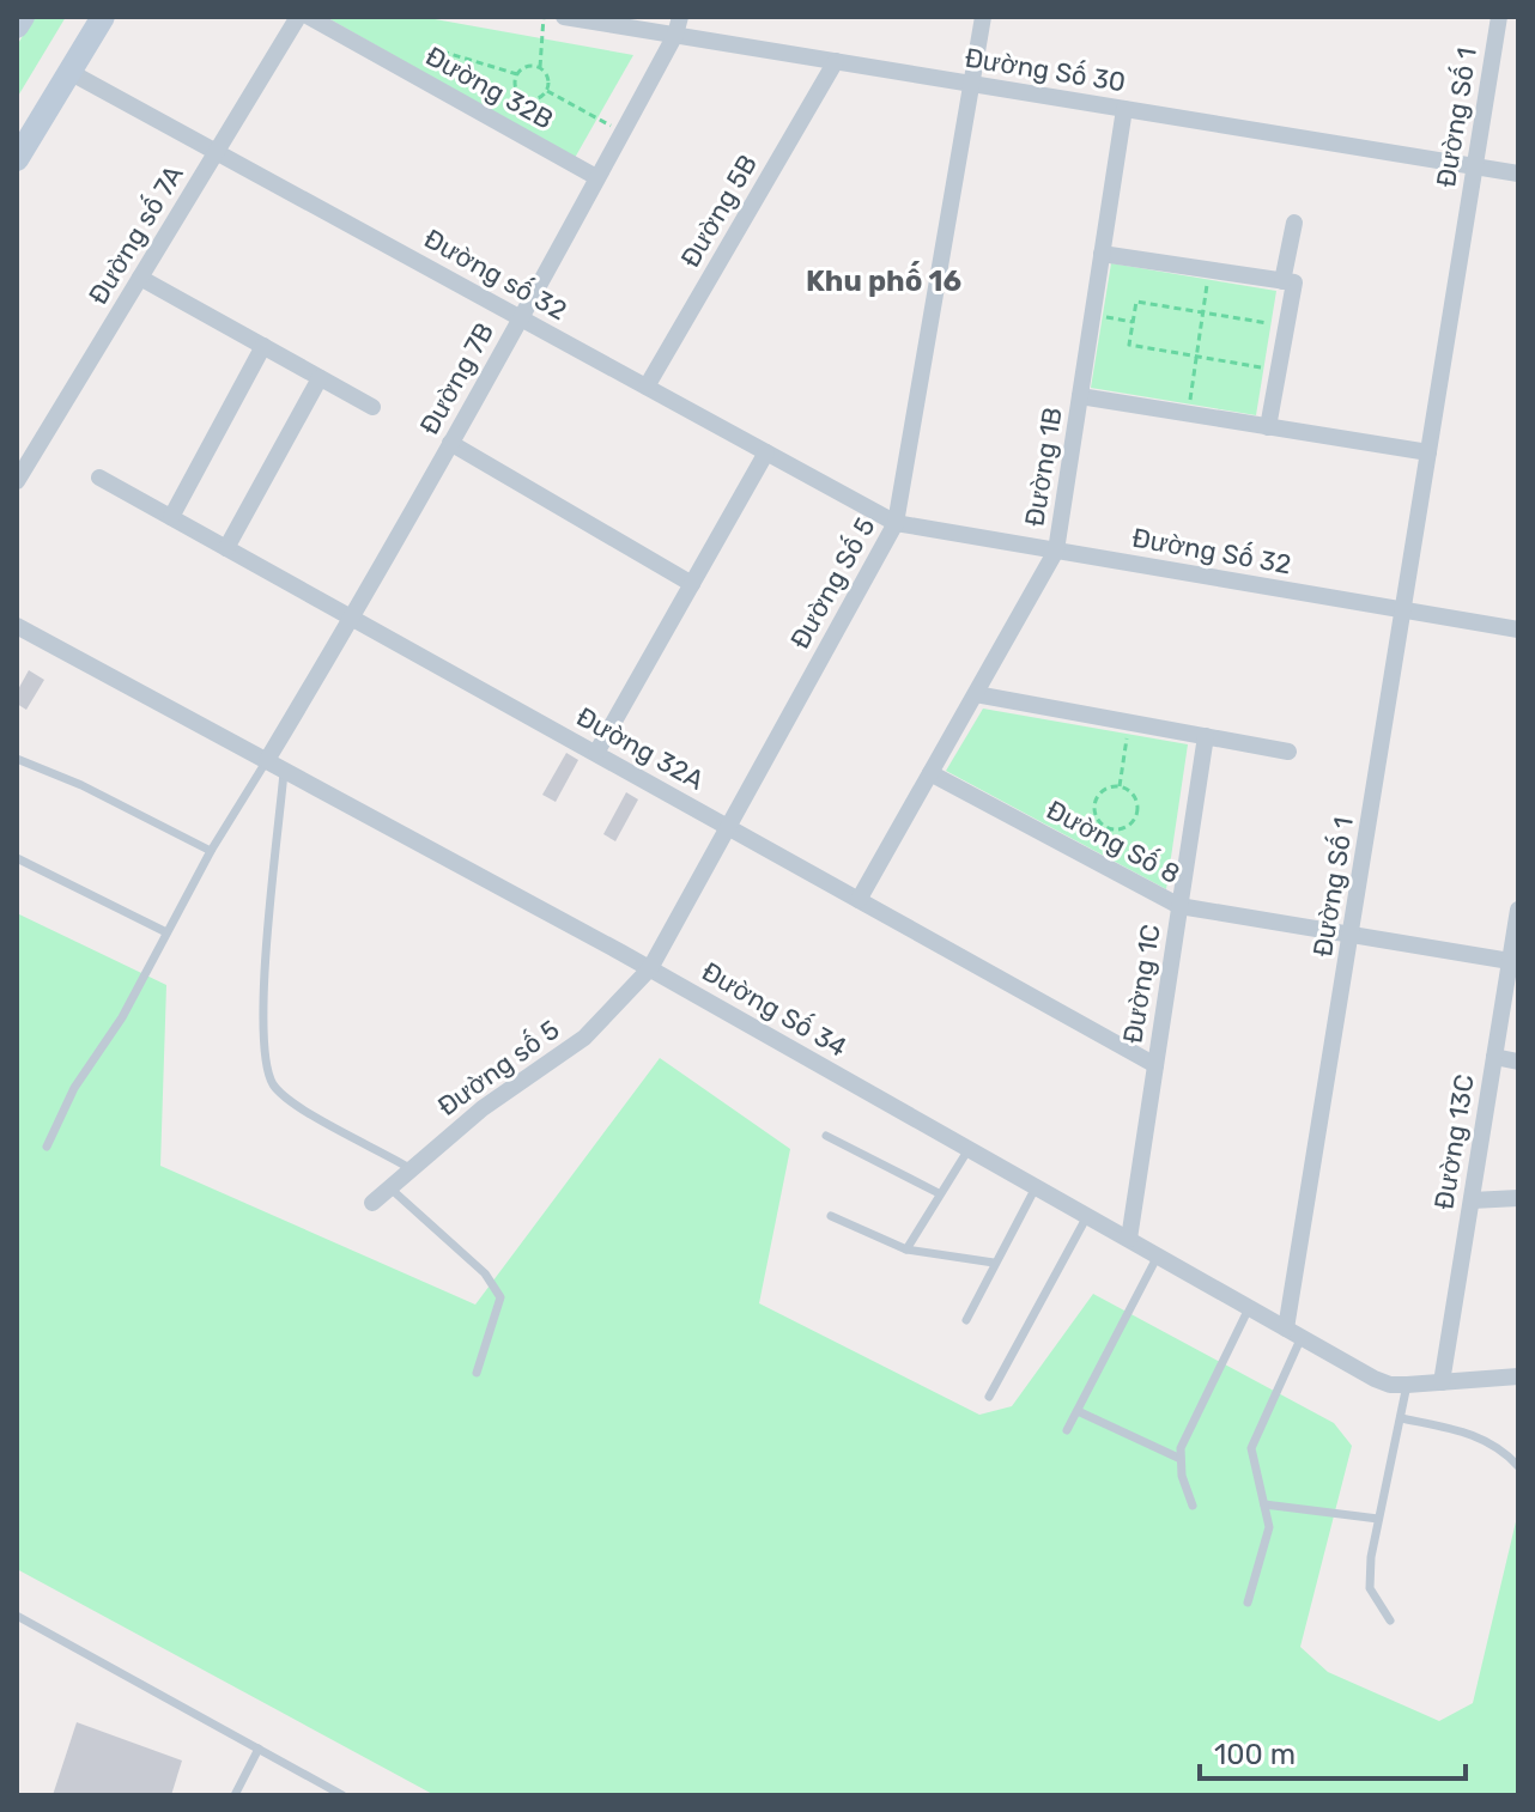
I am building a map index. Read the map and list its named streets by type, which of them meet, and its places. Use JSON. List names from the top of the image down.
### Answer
{
  "streets": {
    "street": [
      "Đường Số 30",
      "Đường 32B",
      "Đường Số 1",
      "Đường 5B",
      "Đường số 7A",
      "Đường số 32",
      "Đường 7B",
      "Đường 1B",
      "Đường Số 32",
      "Đường Số 5",
      "Đường 32A",
      "Đường Số 8",
      "Đường 1C",
      "Đường Số 34",
      "Đường số 5",
      "Đường 13C"
    ]
  },
  "crossings": [
    ["Đường Số 30", "Đường Số 1"],
    ["Đường Số 30", "Đường 5B"],
    ["Đường Số 30", "Đường 7B"],
    ["Đường Số 30", "Đường 1B"],
    ["Đường Số 30", "Đường Số 5"],
    ["Đường 32B", "Đường 7B"],
    ["Đường Số 1", "Đường Số 32"],
    ["Đường Số 1", "Đường Số 8"],
    ["Đường Số 1", "Đường Số 34"],
    ["Đường 5B", "Đường số 32"],
    ["Đường số 7A", "Đường số 32"],
    ["Đường số 32", "Đường 7B"],
    ["Đường số 32", "Đường Số 32"],
    ["Đường số 32", "Đường Số 5"],
    ["Đường 7B", "Đường 32A"],
    ["Đường 7B", "Đường Số 34"],
    ["Đường 1B", "Đường Số 32"],
    ["Đường 1B", "Đường 32A"],
    ["Đường 1B", "Đường Số 8"],
    ["Đường Số 32", "Đường Số 5"],
    ["Đường Số 5", "Đường 32A"],
    ["Đường Số 5", "Đường Số 34"],
    ["Đường Số 5", "Đường số 5"],
    ["Đường 32A", "Đường 1C"],
    ["Đường Số 8", "Đường 1C"],
    ["Đường Số 8", "Đường 13C"],
    ["Đường 1C", "Đường Số 34"],
    ["Đường Số 34", "Đường số 5"],
    ["Đường Số 34", "Đường 13C"]
  ],
  "districts": ["Khu phố 16"],
  "scale_bar": "100 m"
}
